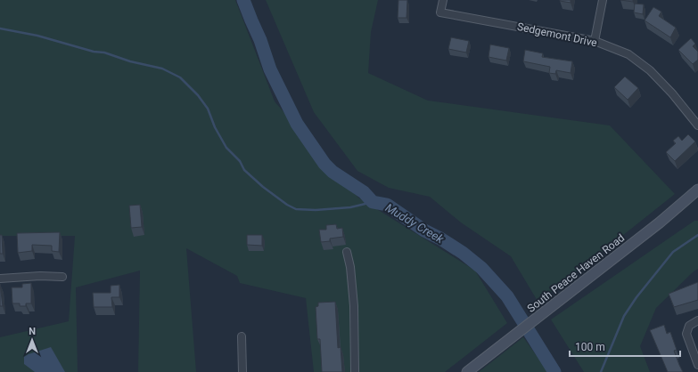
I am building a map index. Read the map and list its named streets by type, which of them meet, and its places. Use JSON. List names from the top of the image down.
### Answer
{
  "streets": {
    "main road": ["South Peace Haven Road"],
    "street": ["Sedgemont Drive"]
  },
  "water": ["Muddy Creek"],
  "scale_bar": "100 m",
  "north": "top"
}
